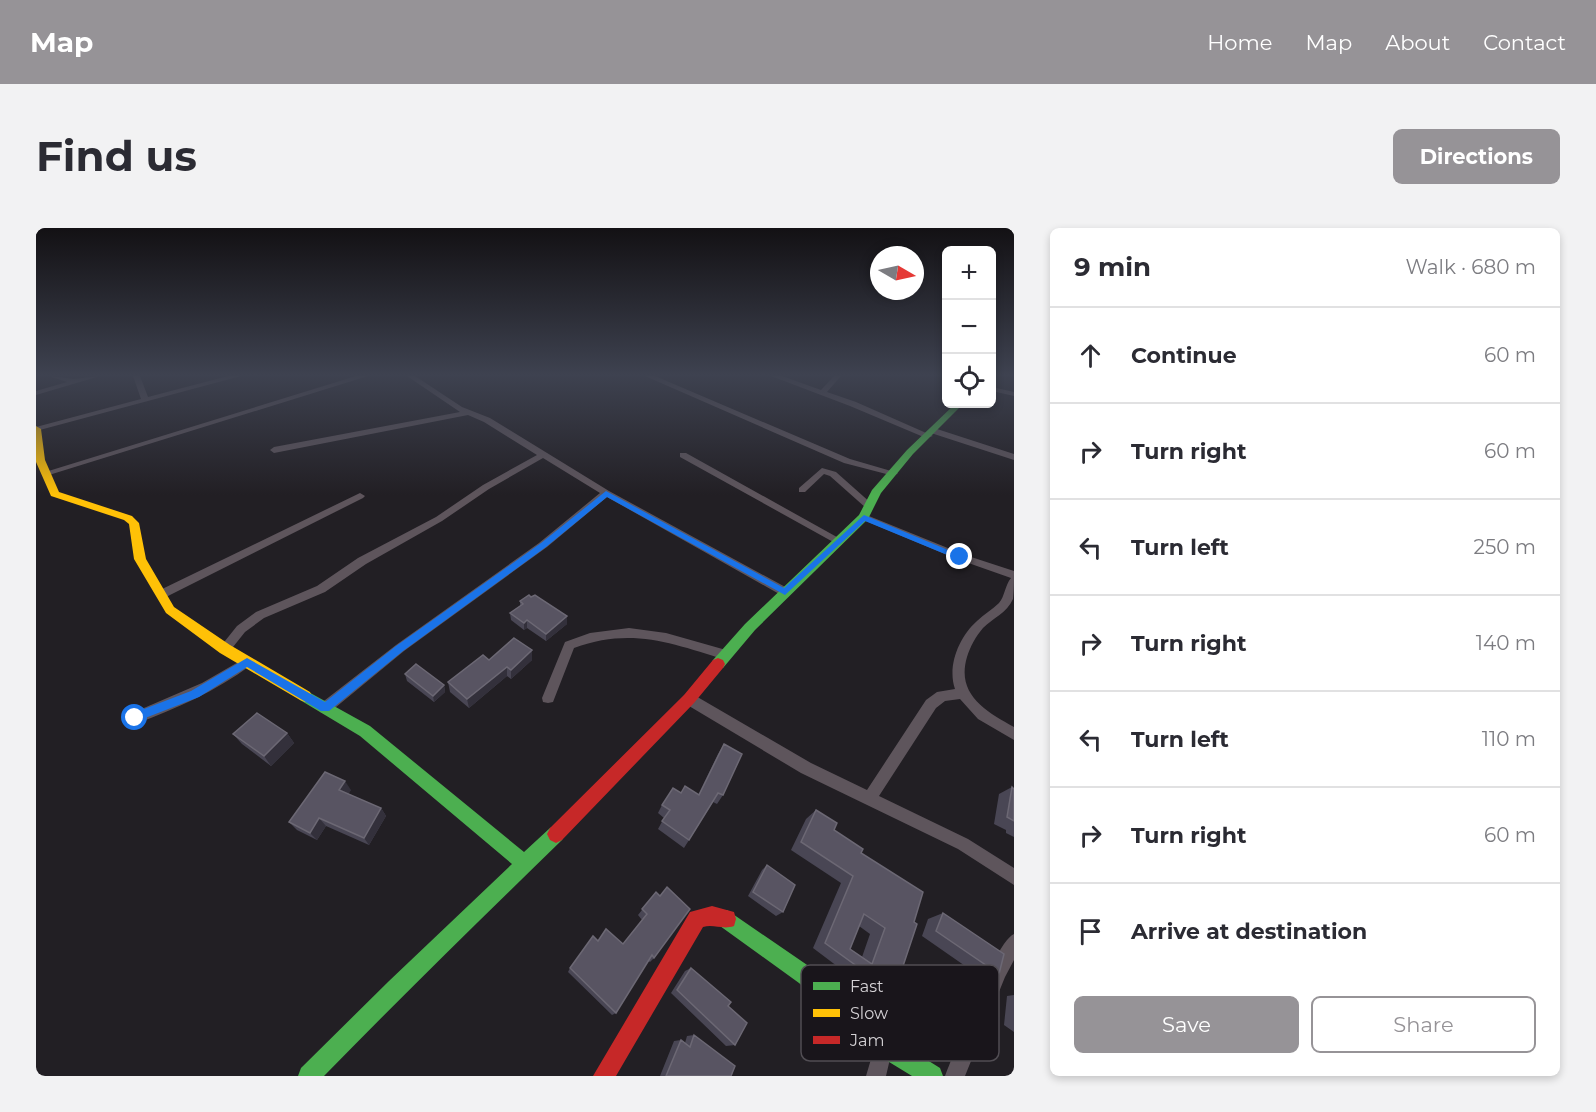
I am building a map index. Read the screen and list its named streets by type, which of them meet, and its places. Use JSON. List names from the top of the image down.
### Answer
{
  "legend": ["Fast", "Slow", "Jam"],
  "north": "right",
  "page": {
    "header": "Map",
    "nav": [
      "Home",
      "Map",
      "About",
      "Contact"
    ],
    "buttons": [
      "Directions",
      ["Save", "Share"]
    ],
    "title": "Find us",
    "heading": ["9 min", "Walk · 680 m"],
    "map_buttons": ["+", "−"],
    "list": [
      ["Continue", "60 m"],
      ["Turn right", "60 m"],
      ["Turn left", "250 m"],
      ["Turn right", "140 m"],
      ["Turn left", "110 m"],
      ["Turn right", "60 m"],
      "Arrive at destination"
    ]
  }
}
